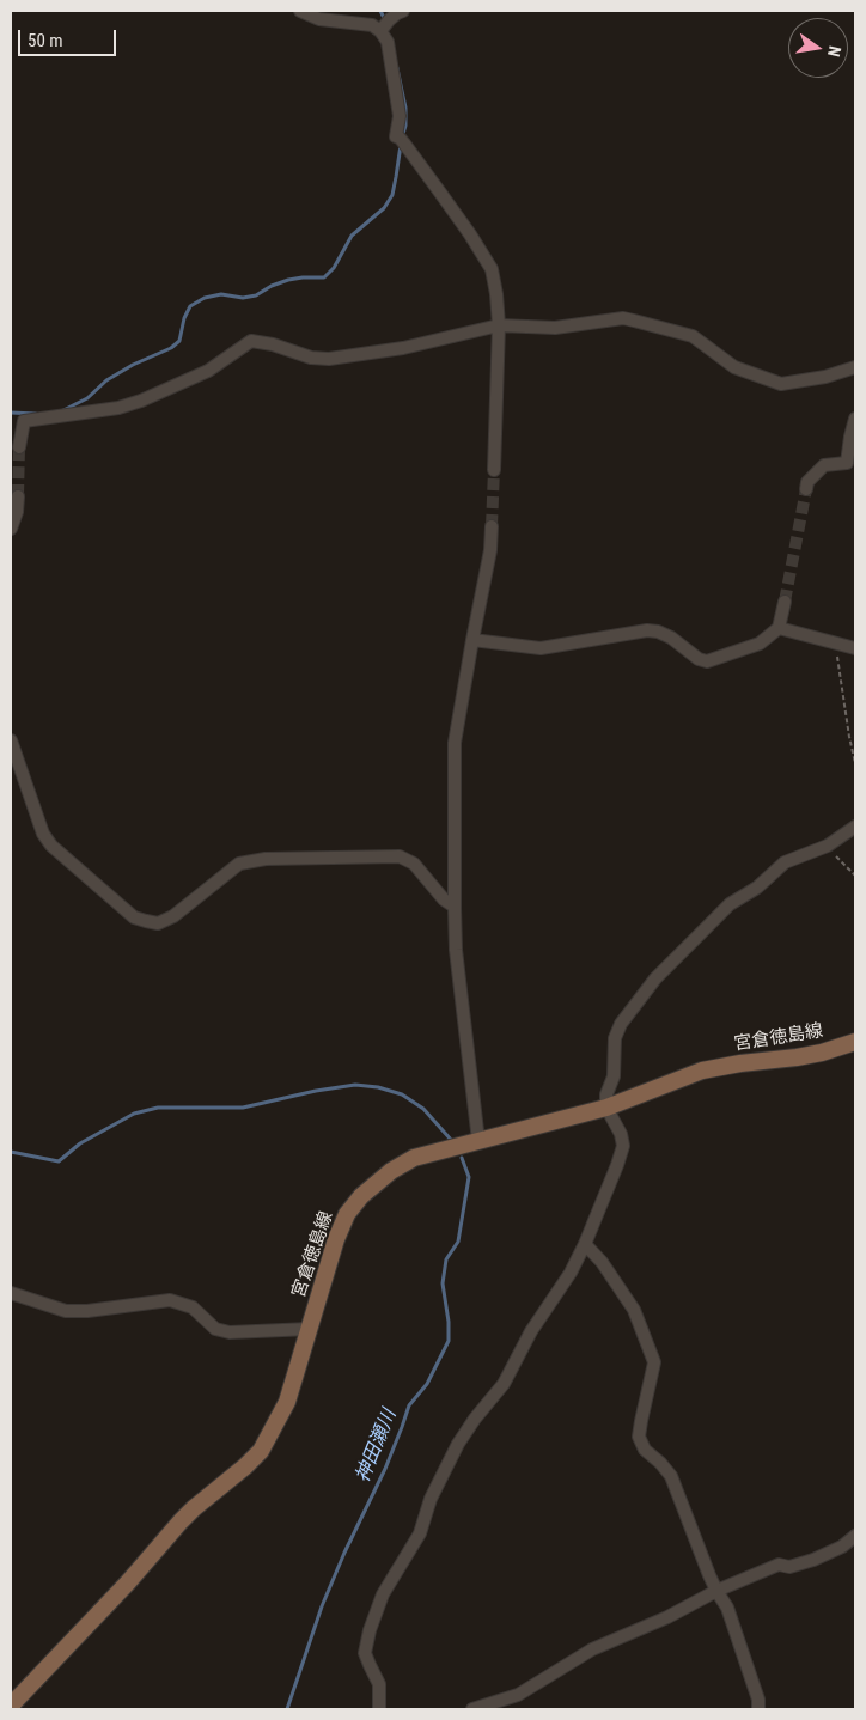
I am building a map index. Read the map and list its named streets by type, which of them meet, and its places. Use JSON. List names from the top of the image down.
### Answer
{
  "streets": {
    "main road": ["宮倉徳島線"]
  },
  "water": ["神田瀬川"],
  "scale_bar": "50 m",
  "north": "right"
}
